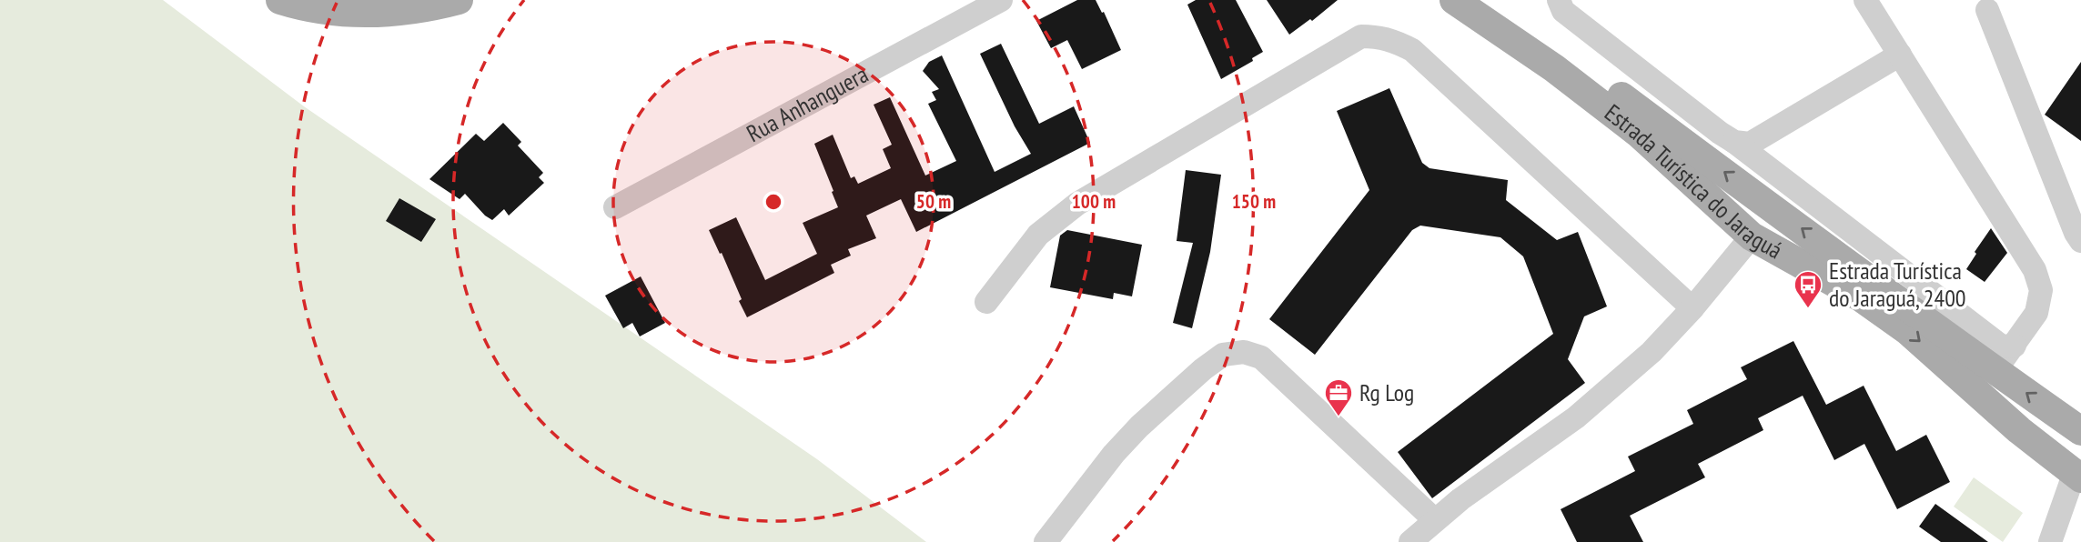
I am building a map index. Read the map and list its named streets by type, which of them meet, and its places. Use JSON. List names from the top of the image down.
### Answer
{
  "streets": {
    "main road": ["Estrada Turística do Jaraguá"],
    "street": ["Rua Anhanguera"]
  },
  "places": {
    "bus stop": ["Estrada Turística do Jaraguá, 2400"],
    "office": ["Rg Log"]
  },
  "rings": ["50 m", "100 m", "150 m"]
}
